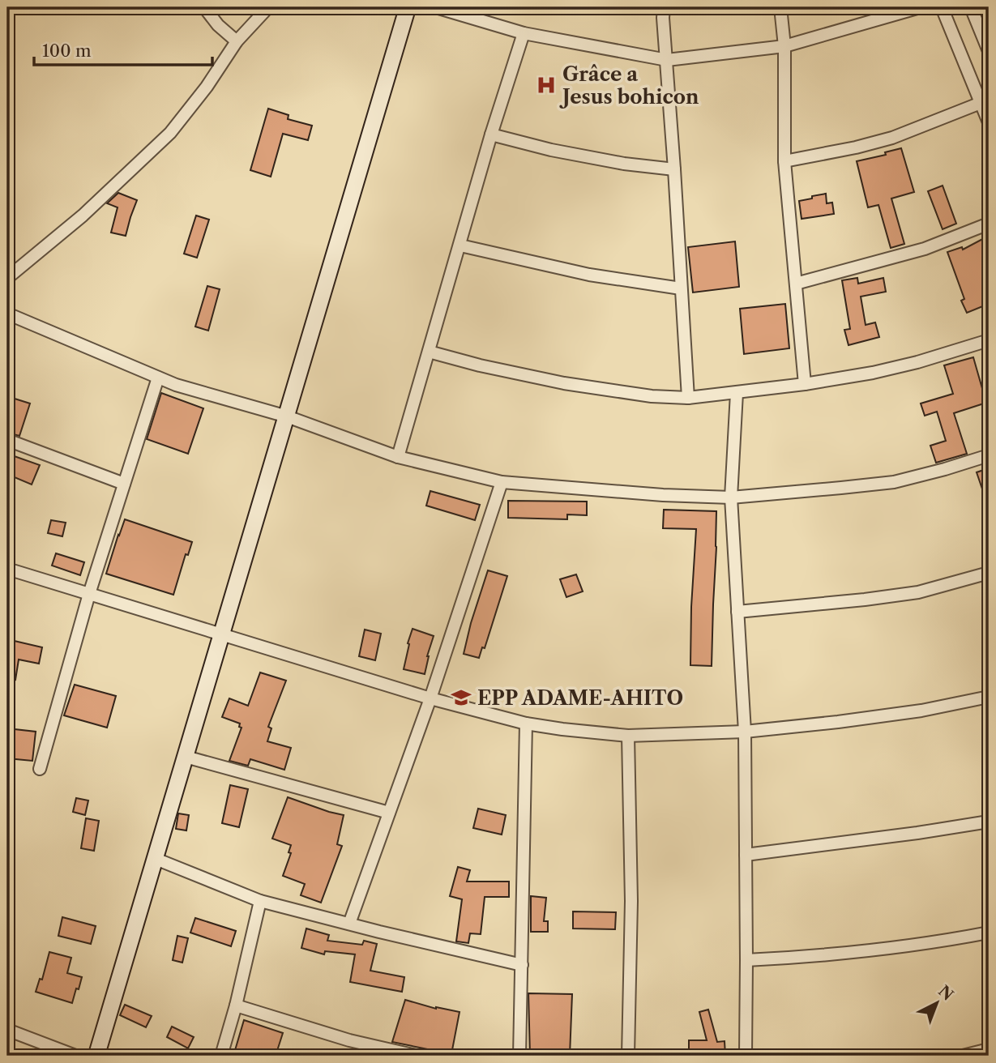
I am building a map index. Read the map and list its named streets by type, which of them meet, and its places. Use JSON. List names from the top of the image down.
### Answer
{
  "places": {
    "hospital": ["Grâce a Jesus bohicon"],
    "school or university": ["EPP ADAME-AHITO"]
  },
  "scale_bar": "100 m",
  "north": "top right"
}
